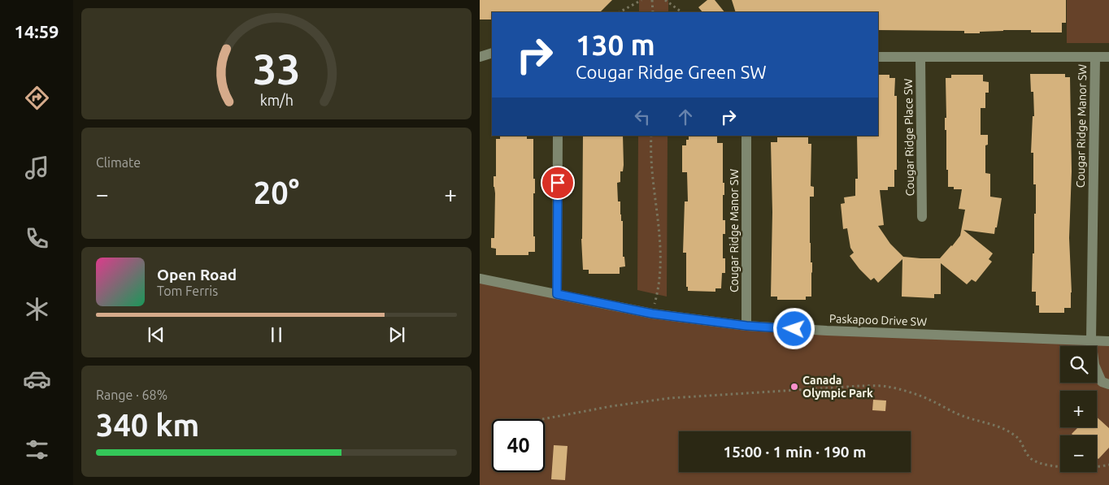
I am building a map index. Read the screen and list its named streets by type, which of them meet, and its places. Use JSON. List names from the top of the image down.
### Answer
{
  "streets": {
    "street": ["Cougar Ridge Manor SW", "Cougar Ridge Place SW", "Paskapoo Drive SW"]
  },
  "crossings": [
    ["Cougar Ridge Manor SW", "Cougar Ridge Place SW"],
    ["Cougar Ridge Manor SW", "Paskapoo Drive SW"]
  ],
  "places": ["Canada Olympic Park"],
  "page": {
    "tabs": "14:59",
    "turn": ["130 m", "Cougar Ridge Green SW"],
    "tile": [
      "Climate",
      ["Range · 68%", "340 km"]
    ],
    "heat": ["−", "20°", "+"],
    "song": ["Open Road", "Tom Ferris"],
    "map_buttons": ["+", "−"],
    "limit": "40",
    "trip": "15:00 · 1 min · 190 m",
    "gauge": ["33", "km/h"]
  }
}
